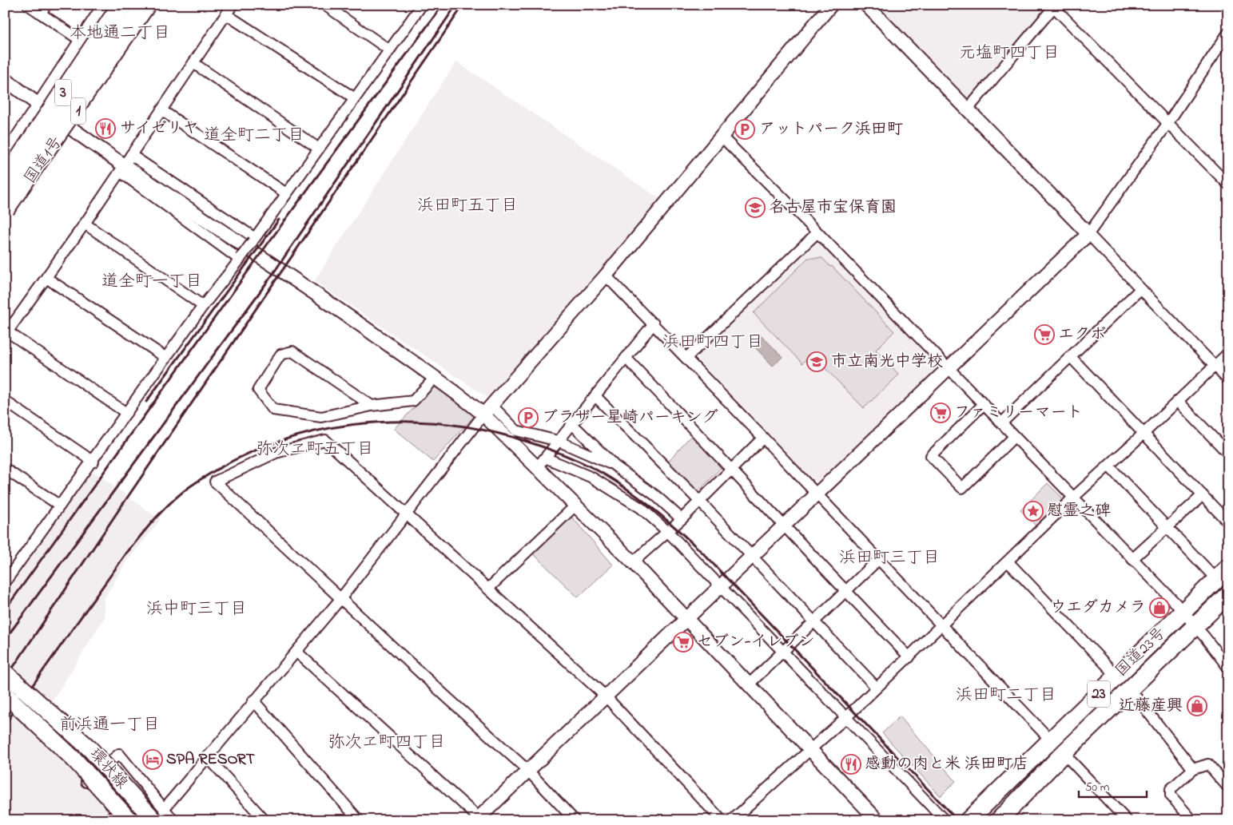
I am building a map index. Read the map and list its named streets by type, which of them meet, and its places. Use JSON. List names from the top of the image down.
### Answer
{
  "streets": {
    "highway": [
      "3",
      "1",
      "国道1号",
      "国道23号",
      "23"
    ],
    "main road": ["環状線"]
  },
  "districts": [
    "本地通二丁目",
    "元塩町四丁目",
    "道全町二丁目",
    "浜田町五丁目",
    "道全町一丁目",
    "浜田町四丁目",
    "弥次ヱ町五丁目",
    "浜田町三丁目",
    "浜中町三丁目",
    "浜田町二丁目",
    "前浜通一丁目",
    "弥次ヱ町四丁目"
  ],
  "places": {
    "restaurant": ["サイゼリヤ", "感動の肉と米 浜田町店"],
    "parking": ["アットパーク浜田町", "ブラザー星崎パーキング"],
    "school or university": ["名古屋市宝保育園", "市立南光中学校"],
    "supermarket": ["エクボ", "ファミリーマート", "セブン-イレブン"],
    "place": ["慰霊之碑"],
    "shop": ["ウエダカメラ", "近藤産興"],
    "hotel": ["SPA RESORT"]
  },
  "scale_bar": "50 m"
}
